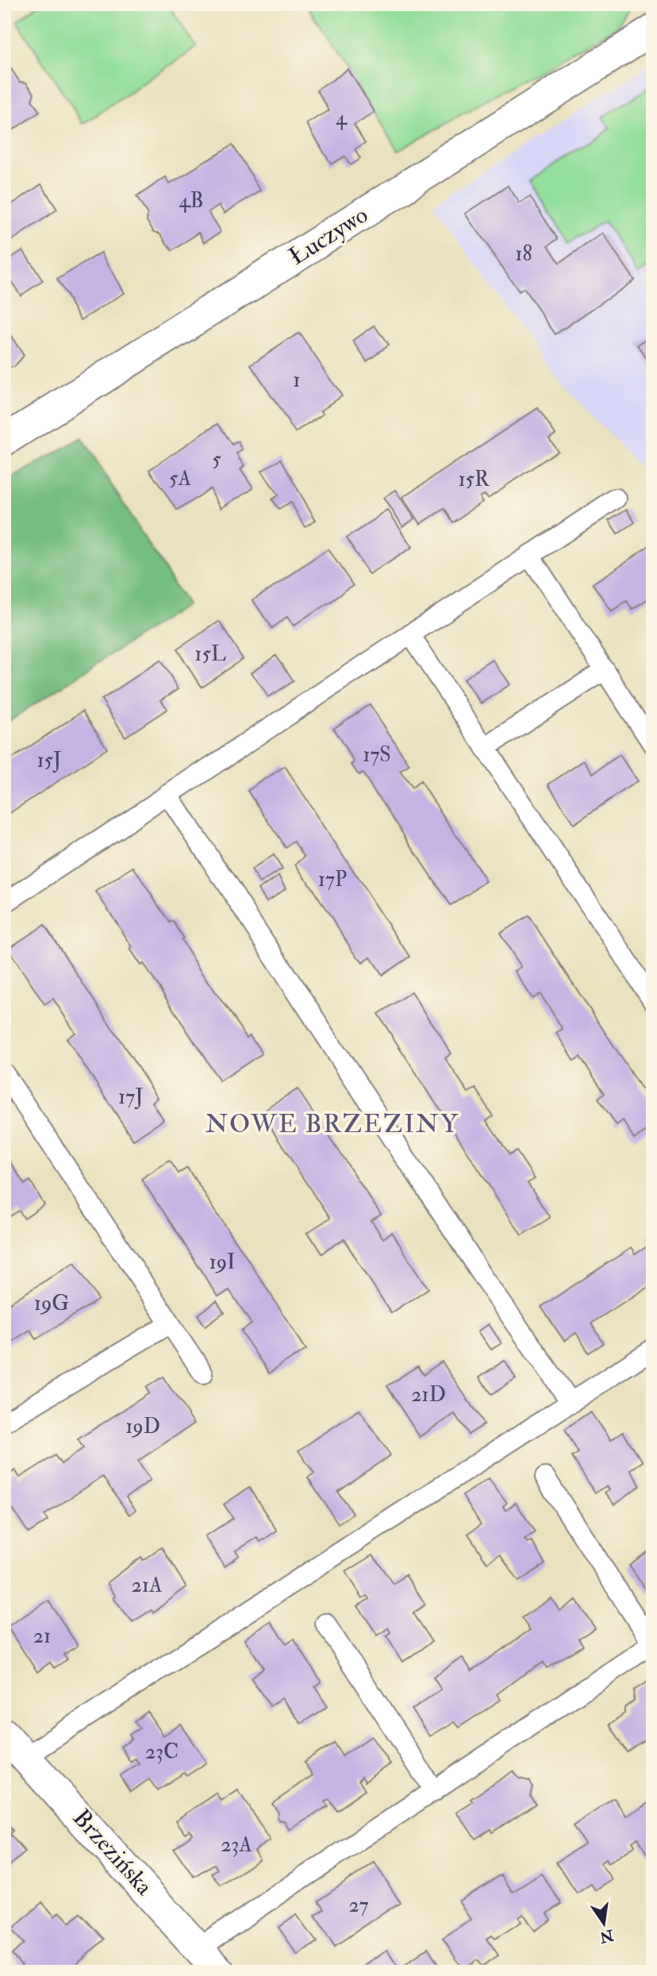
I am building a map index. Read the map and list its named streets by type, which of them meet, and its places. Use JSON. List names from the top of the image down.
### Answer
{
  "streets": {
    "street": ["Łuczywo", "Brzezińska"]
  },
  "districts": ["NOWE BRZEZINY"],
  "house_numbers": [
    "4",
    "4B",
    "18",
    "1",
    "5",
    "5A",
    "15R",
    "15L",
    "17S",
    "15J",
    "17P",
    "17J",
    "19I",
    "19G",
    "21D",
    "19D",
    "21A",
    "21",
    "23C",
    "23A",
    "27"
  ],
  "north": "bottom"
}
